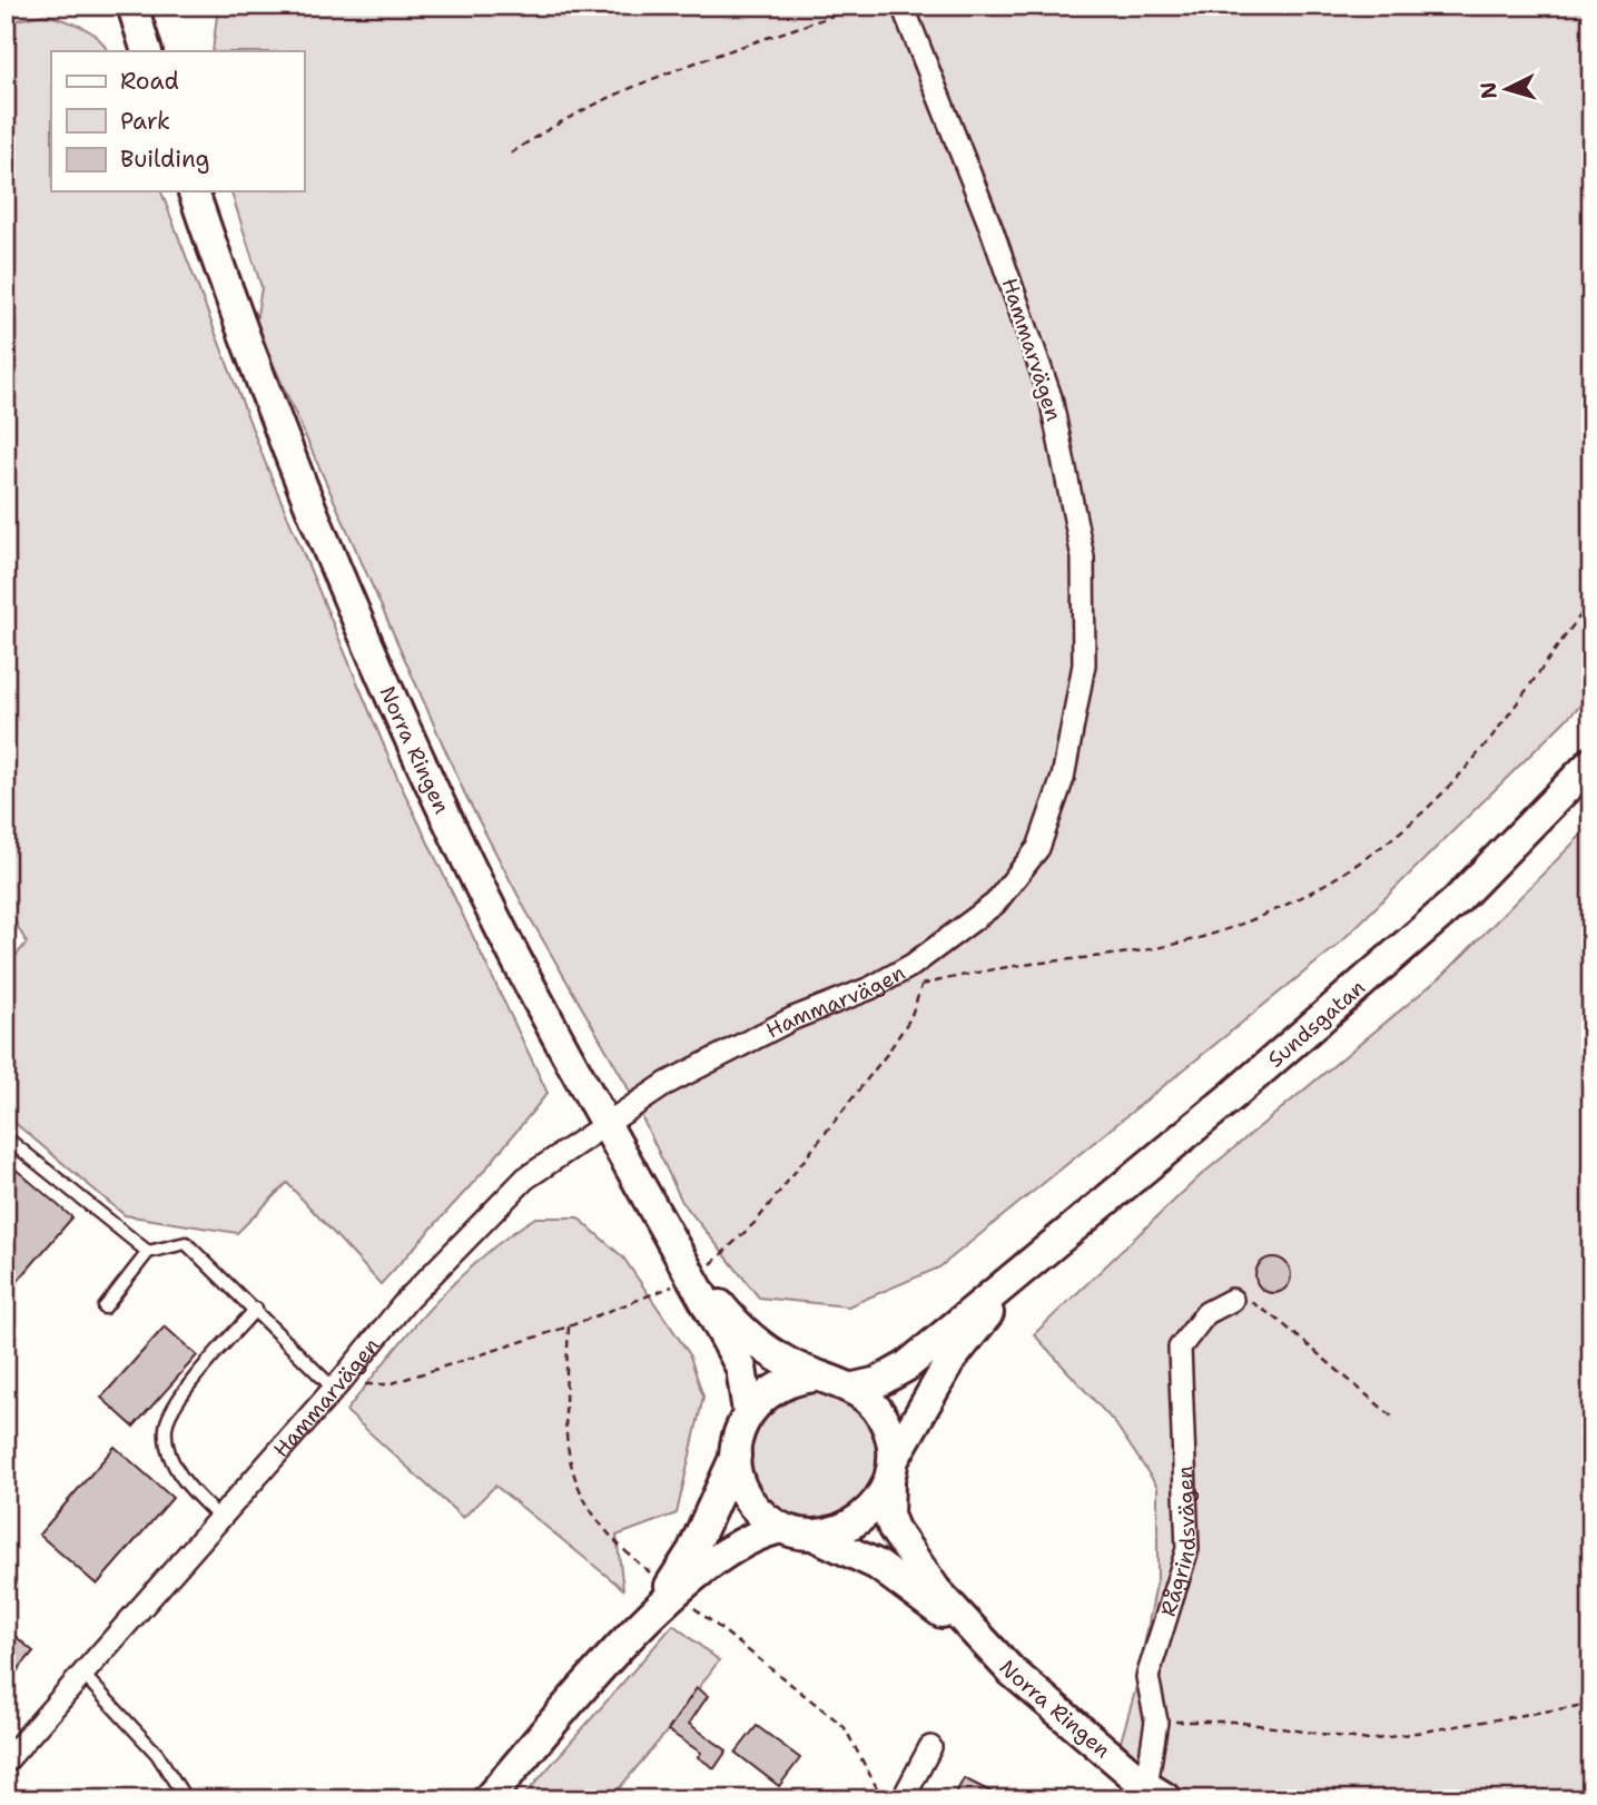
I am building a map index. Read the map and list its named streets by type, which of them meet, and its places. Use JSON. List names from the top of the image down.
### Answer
{
  "streets": {
    "main road": ["Norra Ringen", "Sundsgatan"],
    "street": ["Hammarvägen", "Rågrindsvägen"]
  },
  "crossings": [
    ["Hammarvägen", "Norra Ringen"],
    ["Norra Ringen", "Sundsgatan"],
    ["Norra Ringen", "Rågrindsvägen"]
  ],
  "legend": ["Road", "Park", "Building"],
  "north": "left"
}
